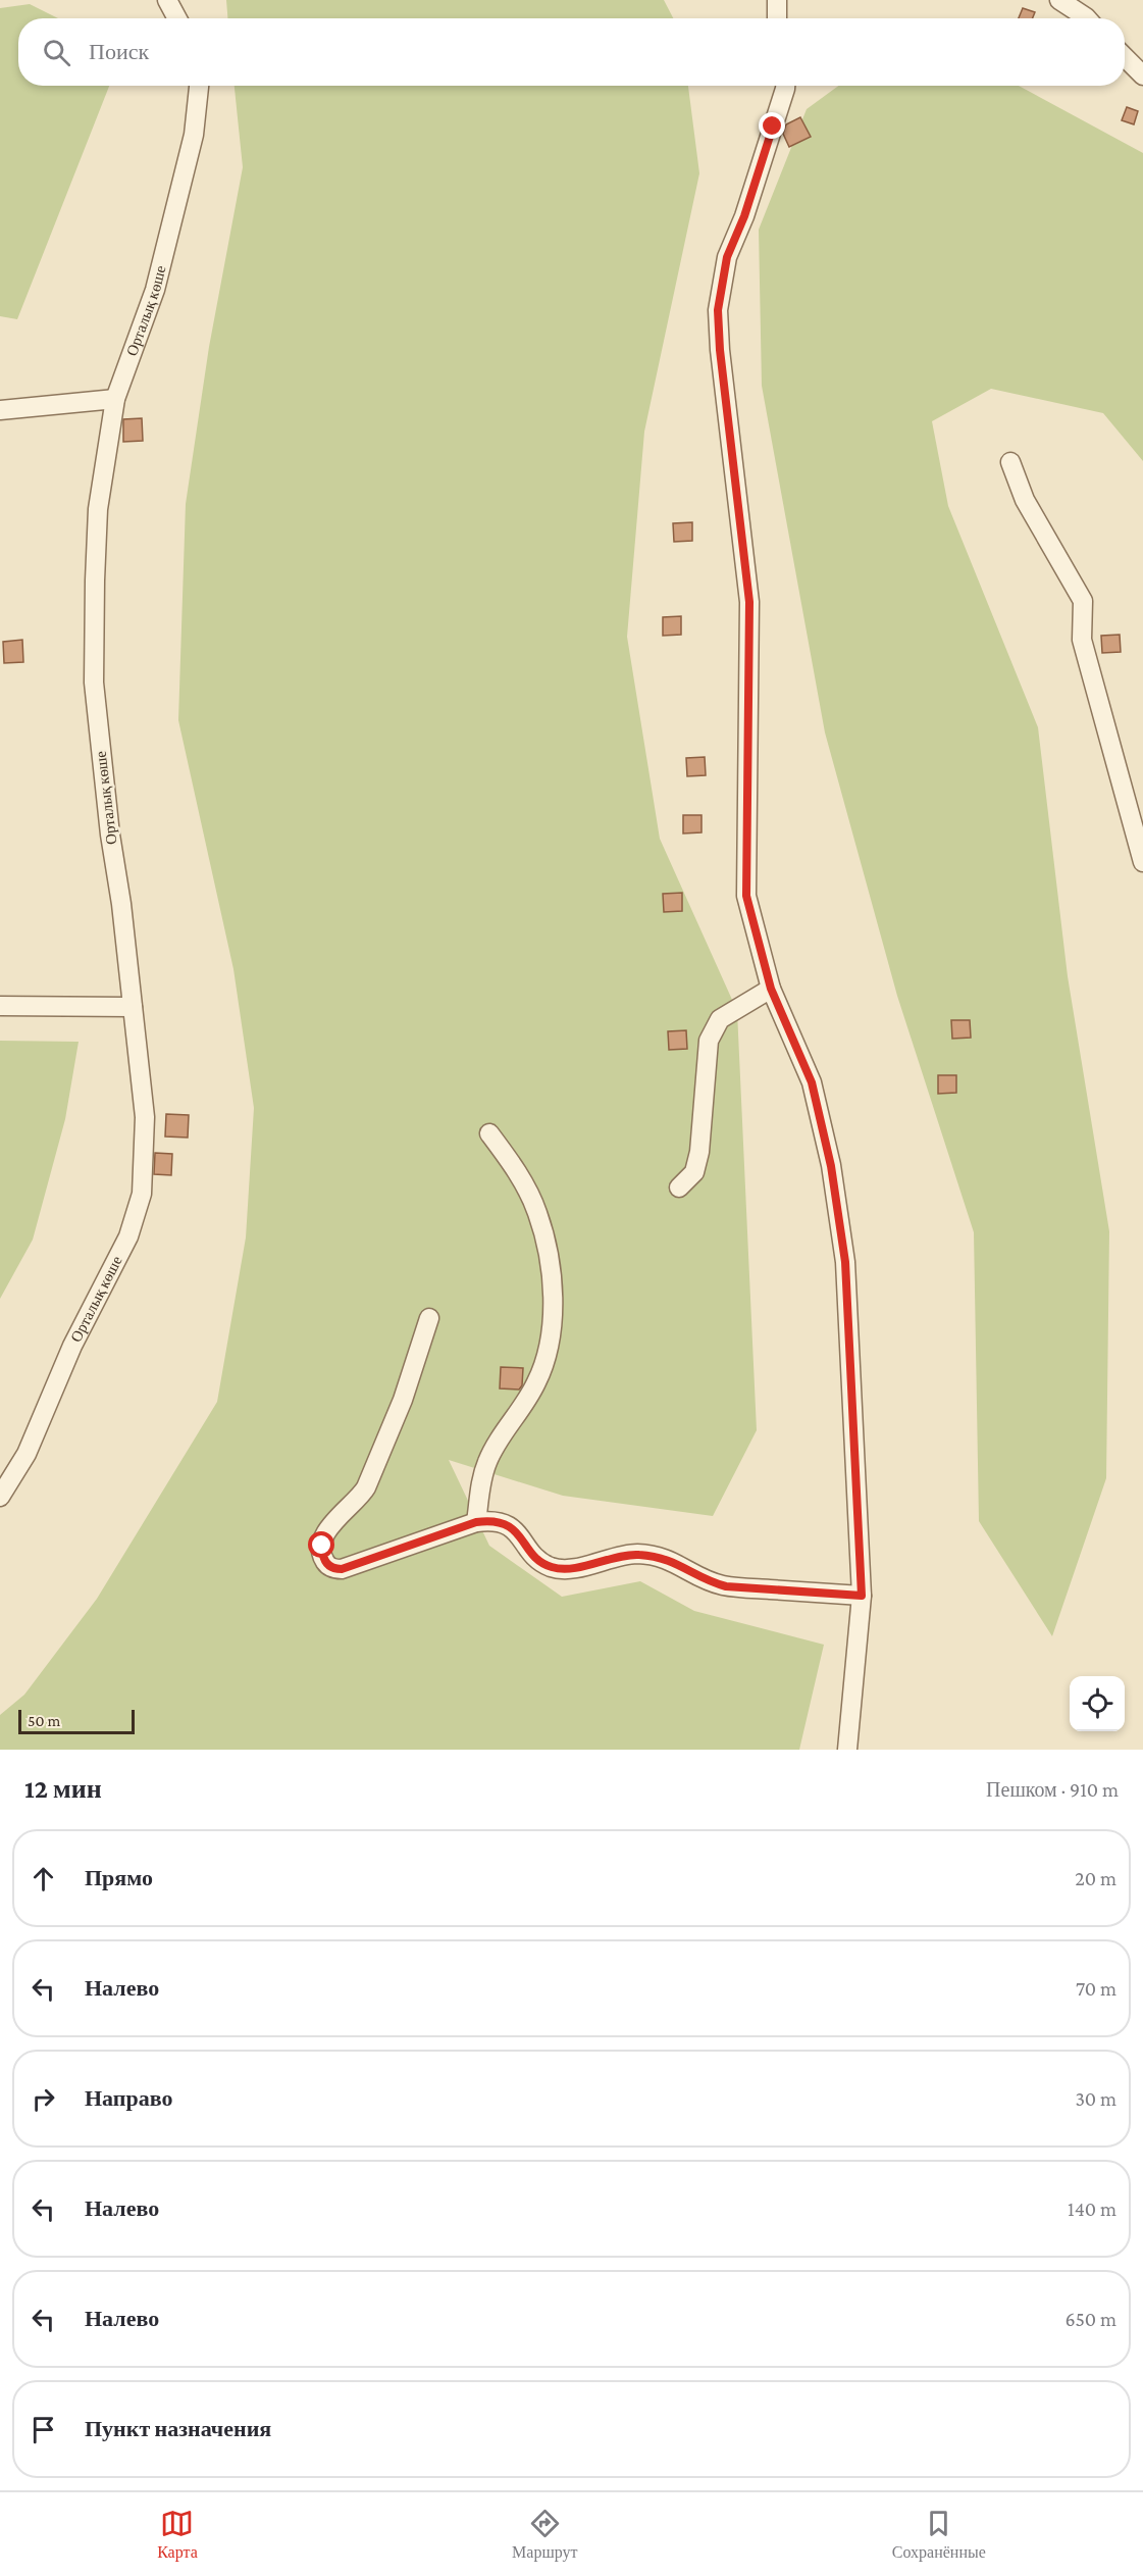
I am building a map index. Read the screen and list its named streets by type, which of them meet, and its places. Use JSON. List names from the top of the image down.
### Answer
{
  "streets": {
    "street": ["Орталық көше"]
  },
  "scale_bar": "50 m",
  "page": {
    "search": "Поиск",
    "scale": "50 m",
    "heading": ["12 мин", "Пешком · 910 m"],
    "list": [
      ["Прямо", "20 m"],
      ["Налево", "70 m"],
      ["Направо", "30 m"],
      ["Налево", "140 m"],
      ["Налево", "650 m"],
      "Пункт назначения"
    ],
    "nav": ["Карта", "Маршрут", "Сохранённые"]
  }
}
